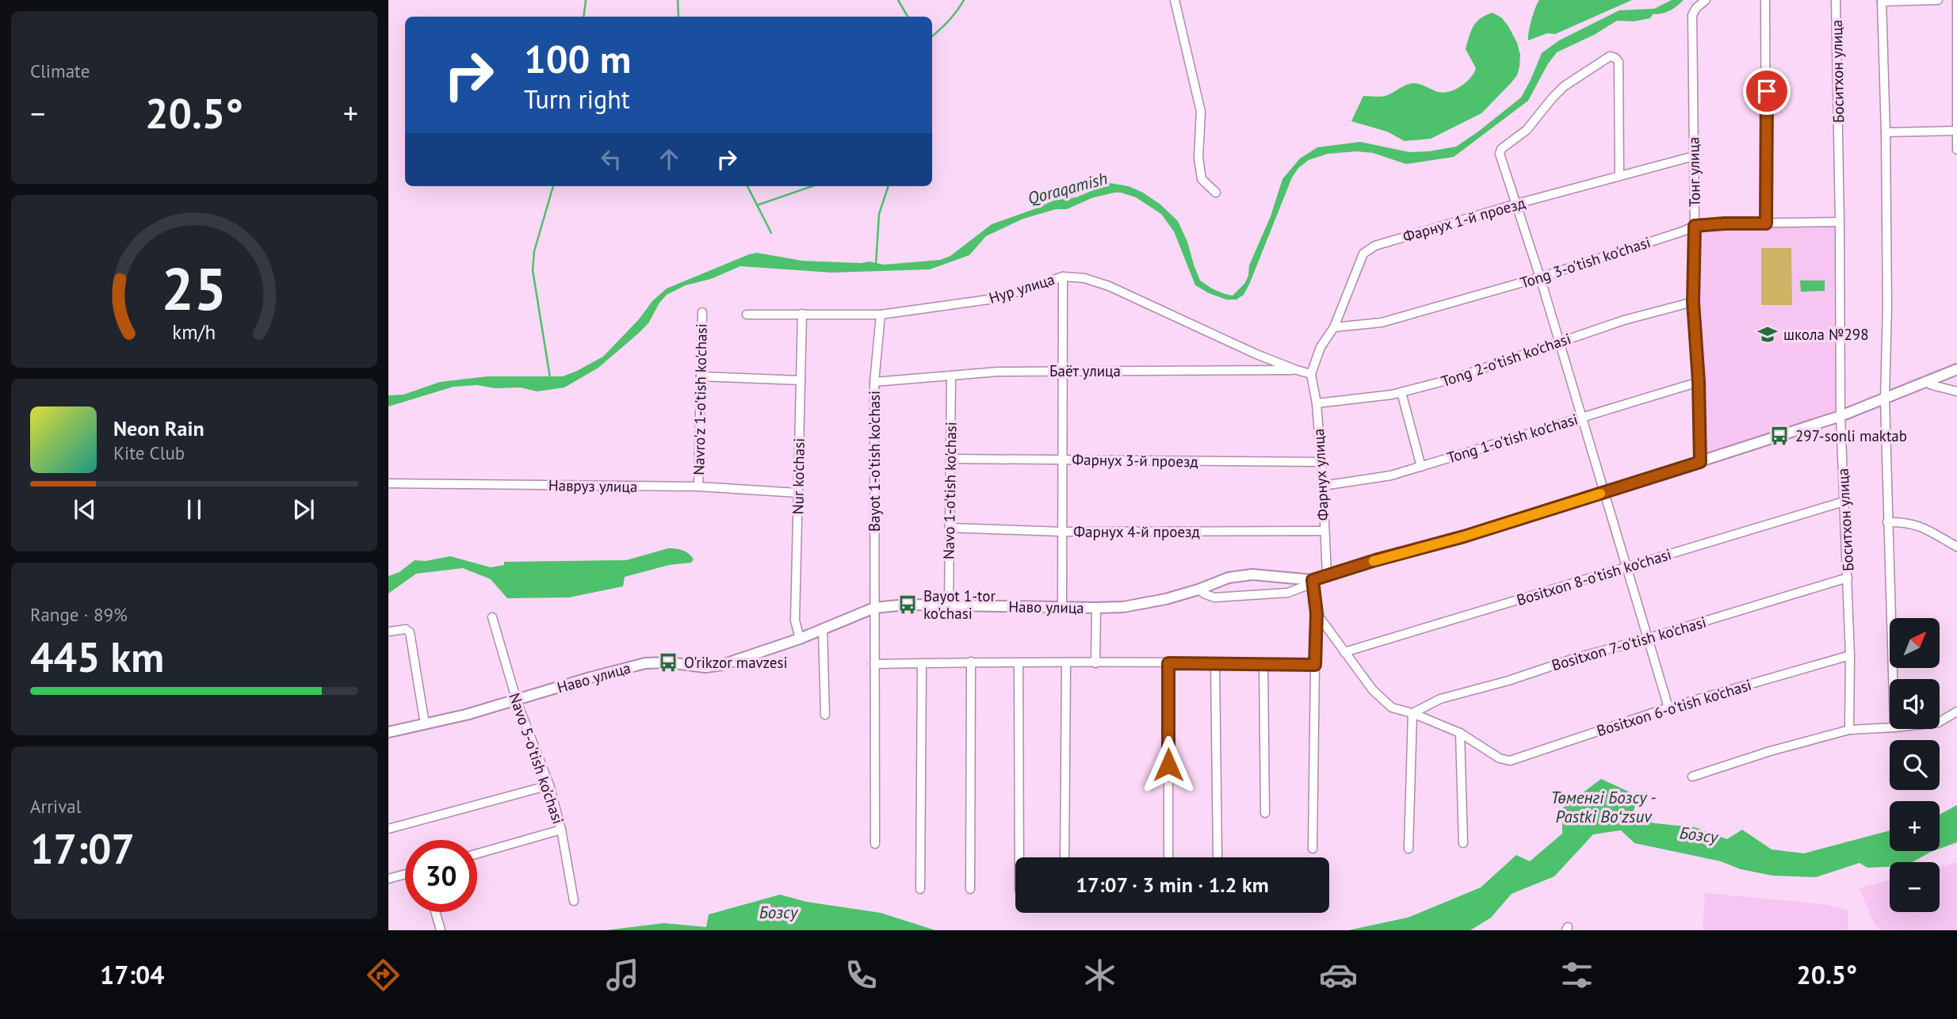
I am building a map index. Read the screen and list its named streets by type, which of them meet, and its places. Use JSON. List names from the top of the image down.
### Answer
{
  "streets": {
    "street": [
      "Боситхон улица",
      "Тонг улица",
      "Фарнух 1-й проезд",
      "Tong 3-o'tish ko'chasi",
      "Нур улица",
      "Tong 2-o'tish ko'chasi",
      "Баёт улица",
      "Navro'z 1-o'tish ko'chasi",
      "Tong 1-o'tish ko'chasi",
      "Фарнух 3-й проезд",
      "Bayot 1-o'tish ko'chasi",
      "Фарнух улица",
      "Nur ko'chasi",
      "Навруз улица",
      "Navo 1-o'tish ko'chasi",
      "Фарнух 4-й проезд",
      "Bositxon 8-o'tish ko'chasi",
      "Наво улица",
      "Bositxon 7-o'tish ko'chasi",
      "Bositxon 6-o'tish ko'chasi",
      "Navo 5-o'tish ko'chasi"
    ]
  },
  "crossings": [
    ["Боситхон улица", "Tong 3-o'tish ko'chasi"],
    ["Боситхон улица", "Bositxon 8-o'tish ko'chasi"],
    ["Боситхон улица", "Bositxon 7-o'tish ko'chasi"],
    ["Боситхон улица", "Bositxon 6-o'tish ko'chasi"],
    ["Тонг улица", "Фарнух 1-й проезд"],
    ["Тонг улица", "Tong 3-o'tish ko'chasi"],
    ["Тонг улица", "Tong 2-o'tish ko'chasi"],
    ["Тонг улица", "Tong 1-o'tish ko'chasi"],
    ["Фарнух 1-й проезд", "Tong 3-o'tish ko'chasi"],
    ["Фарнух 1-й проезд", "Нур улица"],
    ["Фарнух 1-й проезд", "Фарнух улица"],
    ["Нур улица", "Баёт улица"],
    ["Нур улица", "Bayot 1-o'tish ko'chasi"],
    ["Нур улица", "Фарнух улица"],
    ["Нур улица", "Nur ko'chasi"],
    ["Tong 2-o'tish ko'chasi", "Фарнух улица"],
    ["Баёт улица", "Bayot 1-o'tish ko'chasi"],
    ["Баёт улица", "Navo 1-o'tish ko'chasi"],
    ["Navro'z 1-o'tish ko'chasi", "Навруз улица"],
    ["Tong 1-o'tish ko'chasi", "Фарнух улица"],
    ["Фарнух 3-й проезд", "Фарнух улица"],
    ["Фарнух 3-й проезд", "Navo 1-o'tish ko'chasi"],
    ["Bayot 1-o'tish ko'chasi", "Наво улица"],
    ["Фарнух улица", "Фарнух 4-й проезд"],
    ["Nur ko'chasi", "Навруз улица"],
    ["Nur ko'chasi", "Наво улица"],
    ["Navo 1-o'tish ko'chasi", "Фарнух 4-й проезд"],
    ["Navo 1-o'tish ko'chasi", "Наво улица"],
    ["Наво улица", "Navo 5-o'tish ko'chasi"]
  ],
  "water": ["Qoraqamish", "Төменгі Бозсу - Pastki Boʻzsuv", "Бозсу"],
  "places": {
    "school or university": ["школа №298"],
    "bus stop": ["297-sonli maktab", "Bayot 1-tor ko'chasi", "O'rikzor mavzesi"]
  },
  "north": "top right",
  "page": {
    "tile": [
      "Climate",
      ["Range · 89%", "445 km"],
      ["Arrival", "17:07"]
    ],
    "turn": ["100 m", "Turn right"],
    "heat": ["−", "20.5°", "+"],
    "song": ["Neon Rain", "Kite Club"],
    "map_buttons": ["+", "−"],
    "limit": "30",
    "trip": "17:07 · 3 min · 1.2 km",
    "tabs": ["17:04", "20.5°"],
    "gauge": ["25", "km/h"]
  }
}
